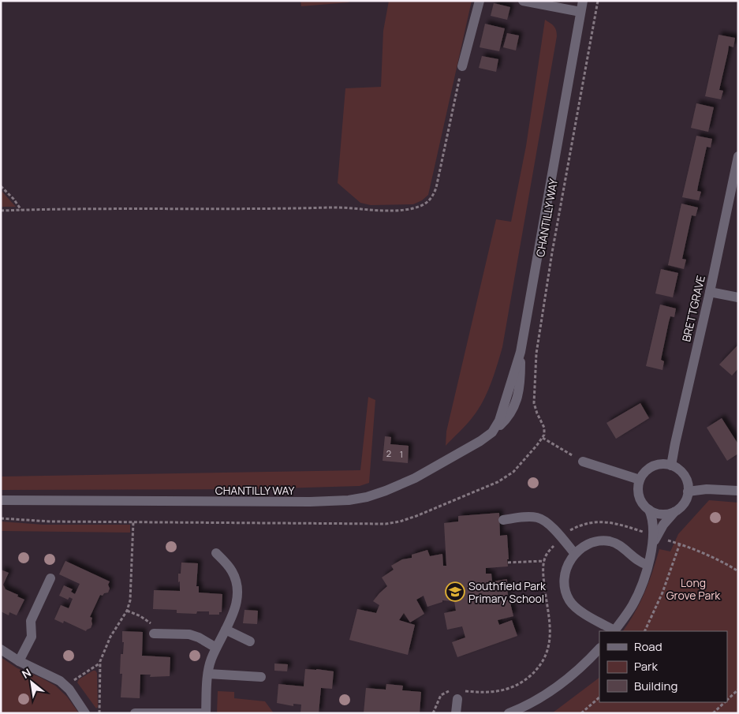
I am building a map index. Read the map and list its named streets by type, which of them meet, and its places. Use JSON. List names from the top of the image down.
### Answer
{
  "streets": {
    "street": ["CHANTILLY WAY", "BRETTGRAVE"]
  },
  "parks": ["Long Grove Park"],
  "places": {
    "school or university": ["Southfield Park Primary School"]
  },
  "house_numbers": ["2", "1"],
  "legend": ["Road", "Park", "Building"],
  "north": "top left"
}
